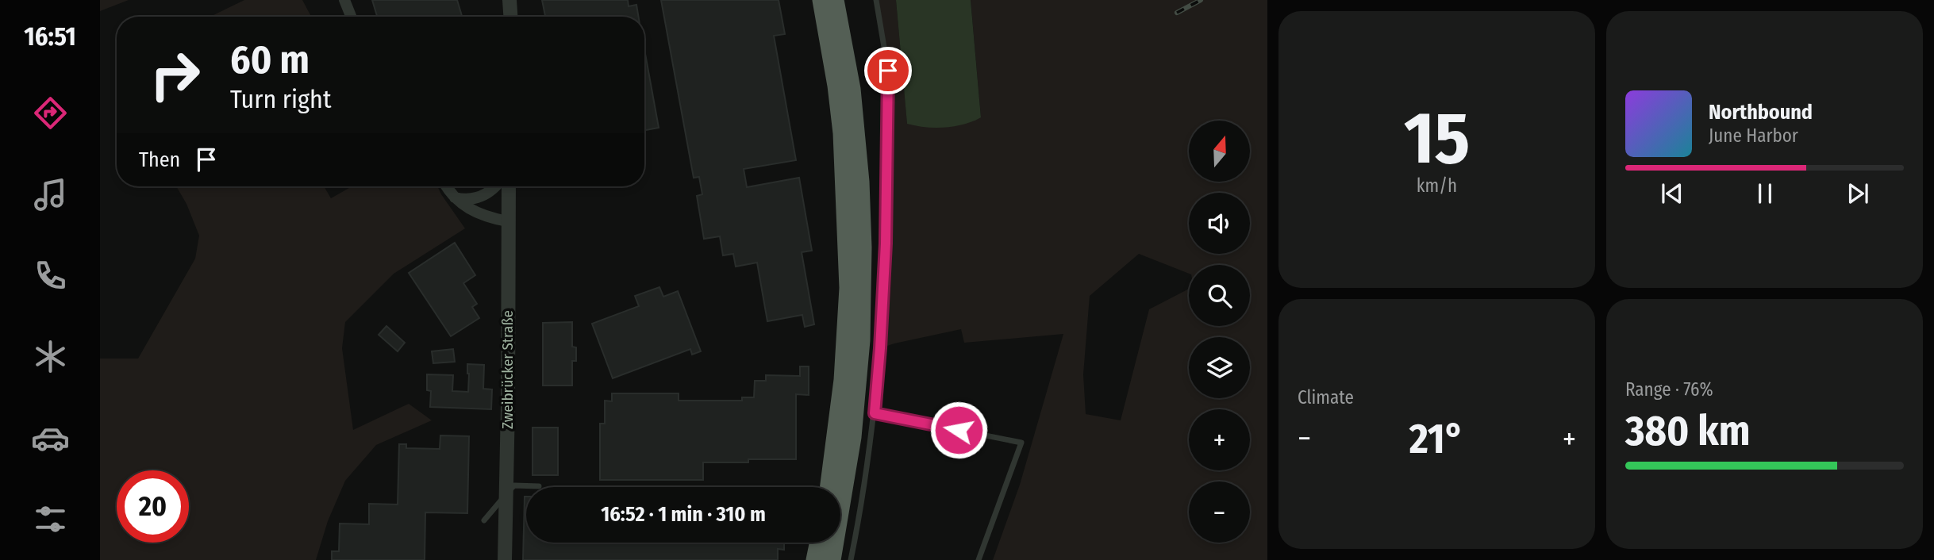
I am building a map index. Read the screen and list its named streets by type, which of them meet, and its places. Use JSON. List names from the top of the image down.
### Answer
{
  "streets": {
    "street": ["Zweibrücker Straße"]
  },
  "north": "top",
  "page": {
    "tabs": "16:51",
    "tile": [
      ["15", "km/h"],
      "Climate",
      ["Range · 76%", "380 km"]
    ],
    "turn": ["60 m", "Turn right"],
    "song": ["Northbound", "June Harbor"],
    "map_buttons": ["+", "−"],
    "then": "Then",
    "heat": ["−", "21°", "+"],
    "limit": "20",
    "trip": "16:52 · 1 min · 310 m"
  }
}
